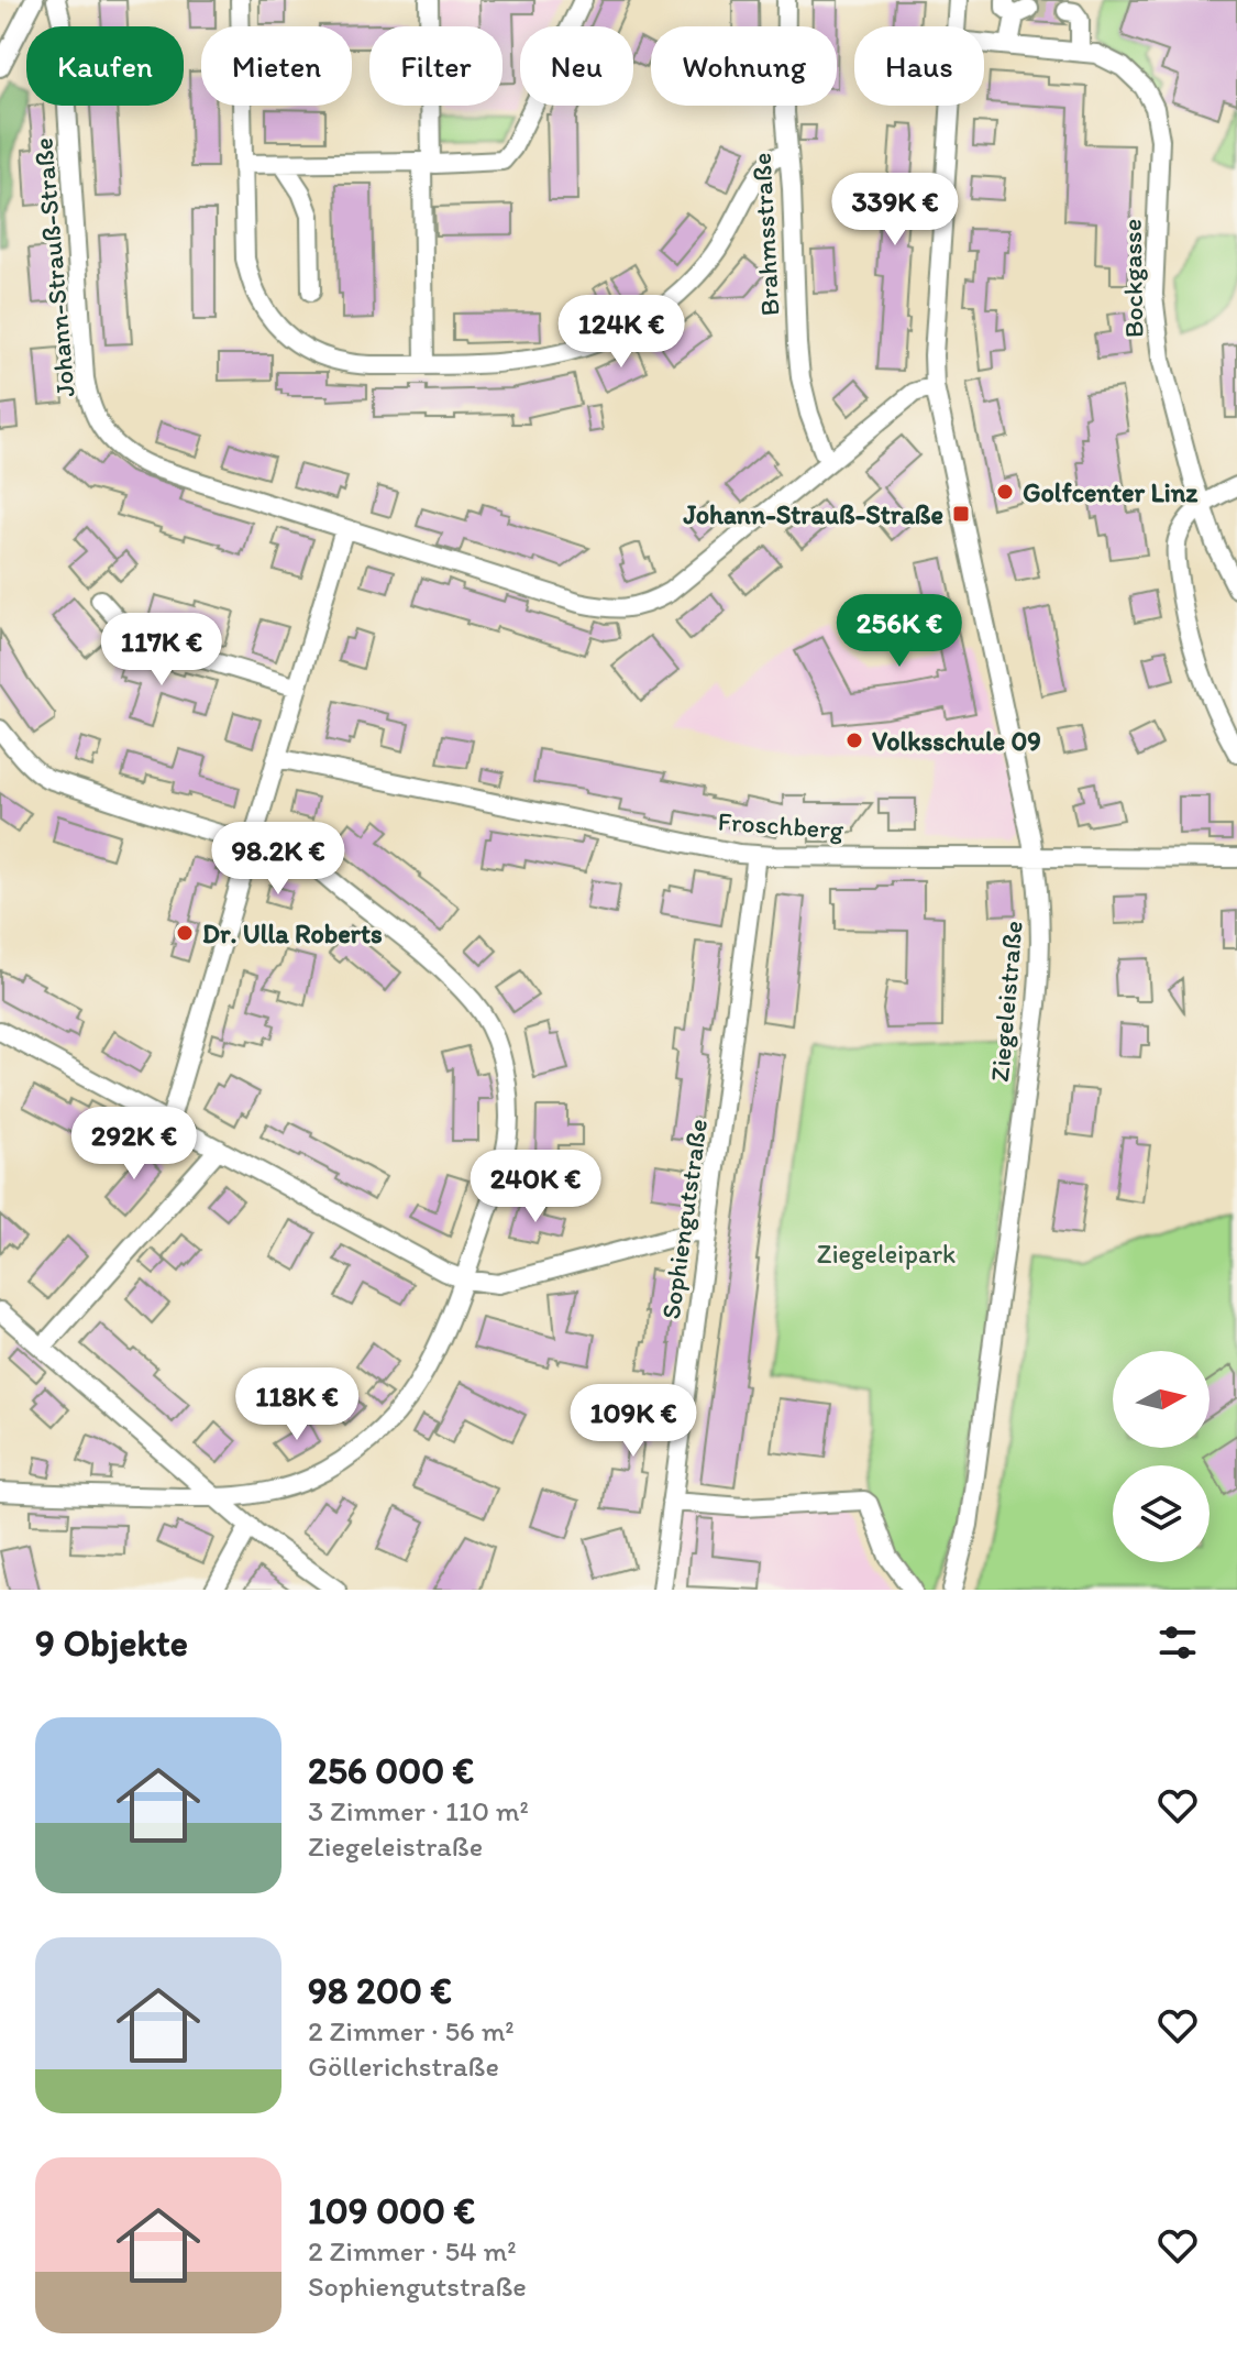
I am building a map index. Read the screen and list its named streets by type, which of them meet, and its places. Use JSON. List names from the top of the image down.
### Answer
{
  "streets": {
    "street": [
      "Brahmsstraße",
      "Johann-Strauß-Straße",
      "Bockgasse",
      "Froschberg",
      "Ziegeleistraße",
      "Sophiengutstraße"
    ]
  },
  "crossings": [
    ["Brahmsstraße", "Johann-Strauß-Straße"],
    ["Johann-Strauß-Straße", "Ziegeleistraße"],
    ["Froschberg", "Ziegeleistraße"],
    ["Froschberg", "Sophiengutstraße"]
  ],
  "parks": ["Ziegeleipark"],
  "places": {
    "other": ["Golfcenter Linz", "Volksschule 09", "Dr. Ulla Roberts"],
    "transit": ["Johann-Strauß-Straße"]
  },
  "north": "right",
  "page": {
    "chip": [
      "Kaufen",
      "Mieten",
      "Filter",
      "Neu",
      "Wohnung",
      "Haus"
    ],
    "price": [
      "339K €",
      "124K €",
      "256K €",
      "117K €",
      "98.2K €",
      "292K €",
      "240K €",
      "118K €",
      "109K €"
    ],
    "heading": "9 Objekte",
    "list": [
      {
        "name": "256 000 €",
        "note": "3 Zimmer · 110 m² · Ziegeleistraße"
      },
      {
        "name": "98 200 €",
        "note": "2 Zimmer · 56 m² · Göllerichstraße"
      },
      {
        "name": "109 000 €",
        "note": "2 Zimmer · 54 m² · Sophiengutstraße"
      }
    ]
  }
}
